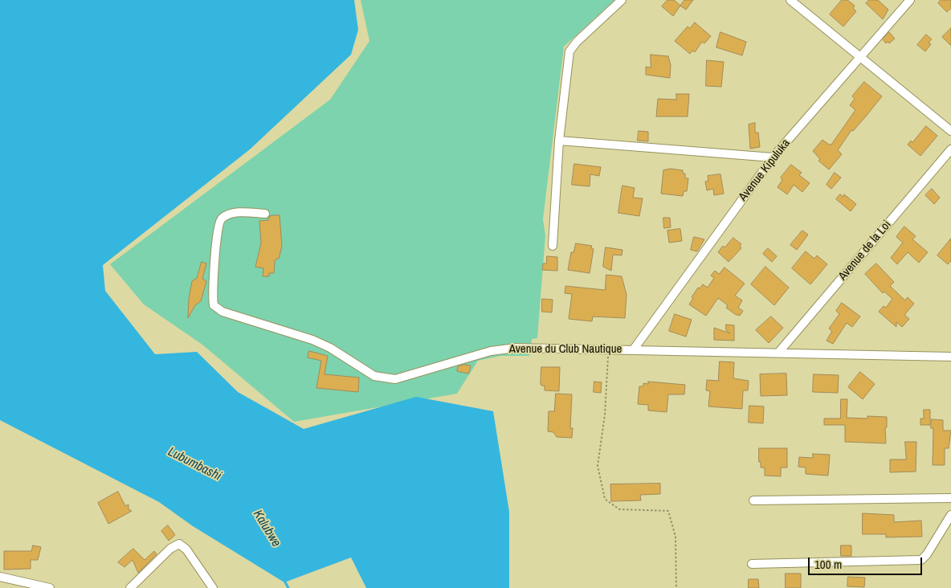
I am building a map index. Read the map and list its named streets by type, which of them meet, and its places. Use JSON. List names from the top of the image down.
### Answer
{
  "streets": {
    "street": ["Avenue Kipuluka", "Avenue de la Loi", "Avenue du Club Nautique"]
  },
  "crossings": [
    ["Avenue Kipuluka", "Avenue du Club Nautique"],
    ["Avenue de la Loi", "Avenue du Club Nautique"]
  ],
  "water": ["Lubumbashi", "Kalubwe"],
  "scale_bar": "100 m"
}
